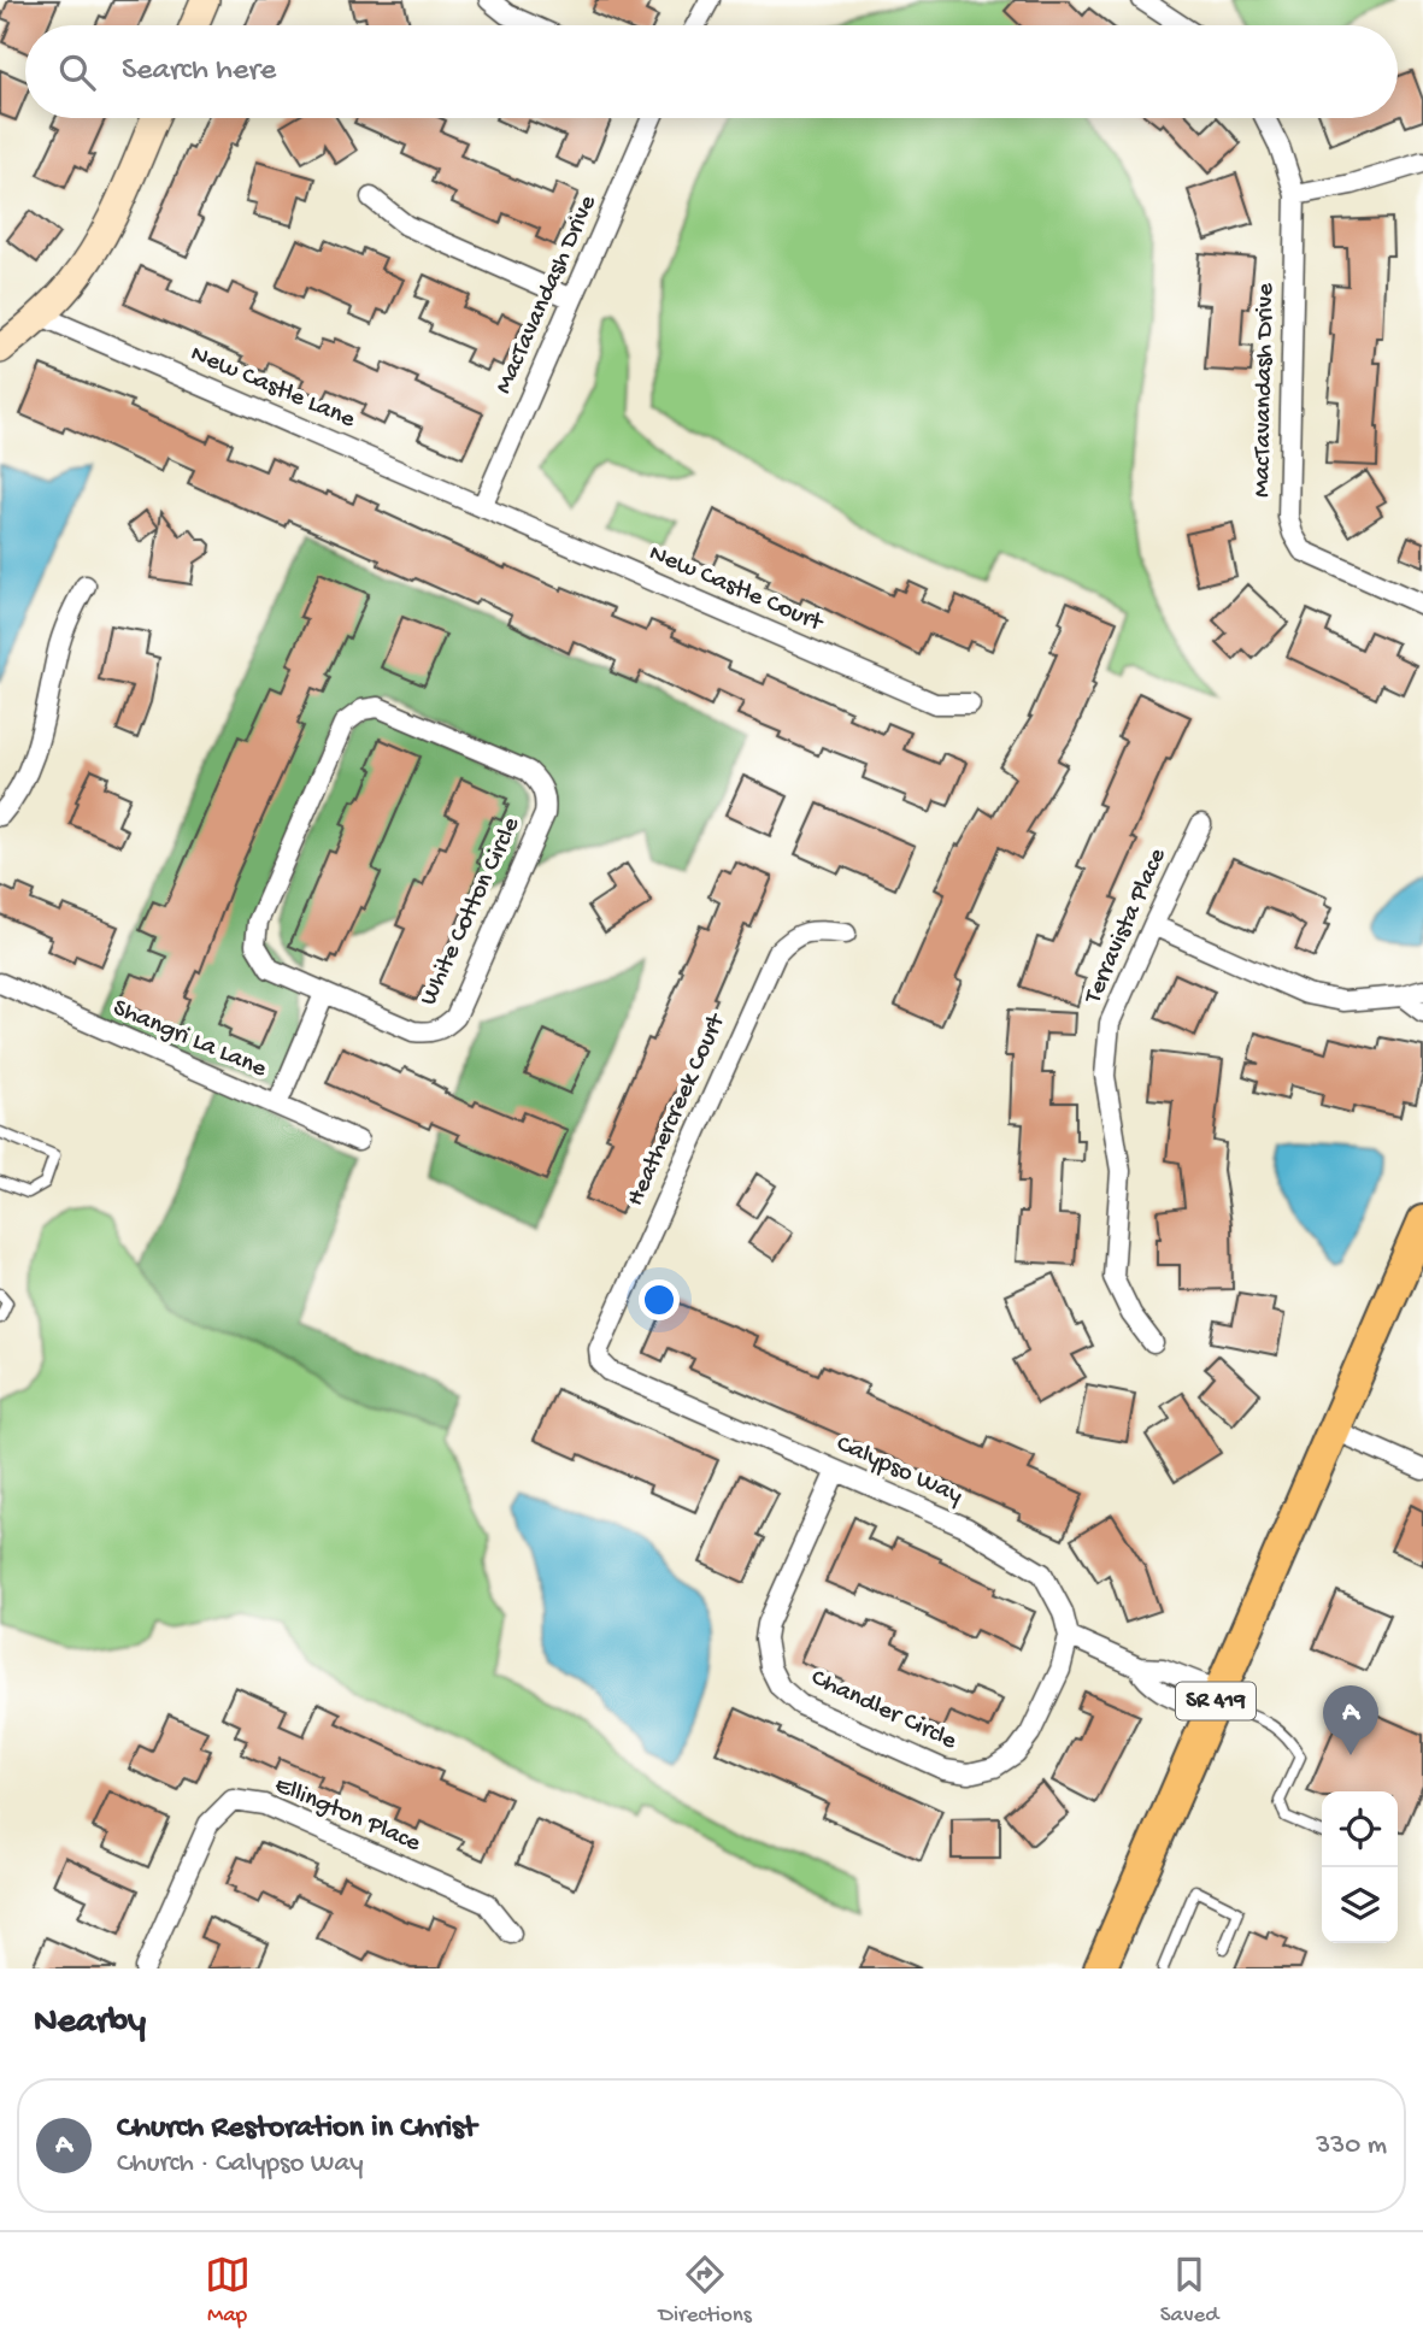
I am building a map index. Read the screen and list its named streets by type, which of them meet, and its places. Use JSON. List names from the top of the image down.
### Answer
{
  "streets": {
    "main road": ["SR 419"],
    "street": [
      "MacTavandash Drive",
      "New Castle Lane",
      "New Castle Court",
      "White Cotton Circle",
      "Terravista Place",
      "Shangri La Lane",
      "Heathercreek Court",
      "Calypso Way",
      "Chandler Circle",
      "Ellington Place"
    ]
  },
  "crossings": [
    ["MacTavandash Drive", "New Castle Lane"],
    ["MacTavandash Drive", "New Castle Court"],
    ["New Castle Lane", "New Castle Court"],
    ["Heathercreek Court", "Calypso Way"],
    ["Calypso Way", "Chandler Circle"]
  ],
  "page": {
    "search": "Search here",
    "pins": "A",
    "heading": "Nearby",
    "list": [
      {
        "mark": "A",
        "name": "Church Restoration in Christ",
        "note": "Church · Calypso Way",
        "value": "330 m"
      }
    ],
    "nav": ["Map", "Directions", "Saved"]
  }
}
